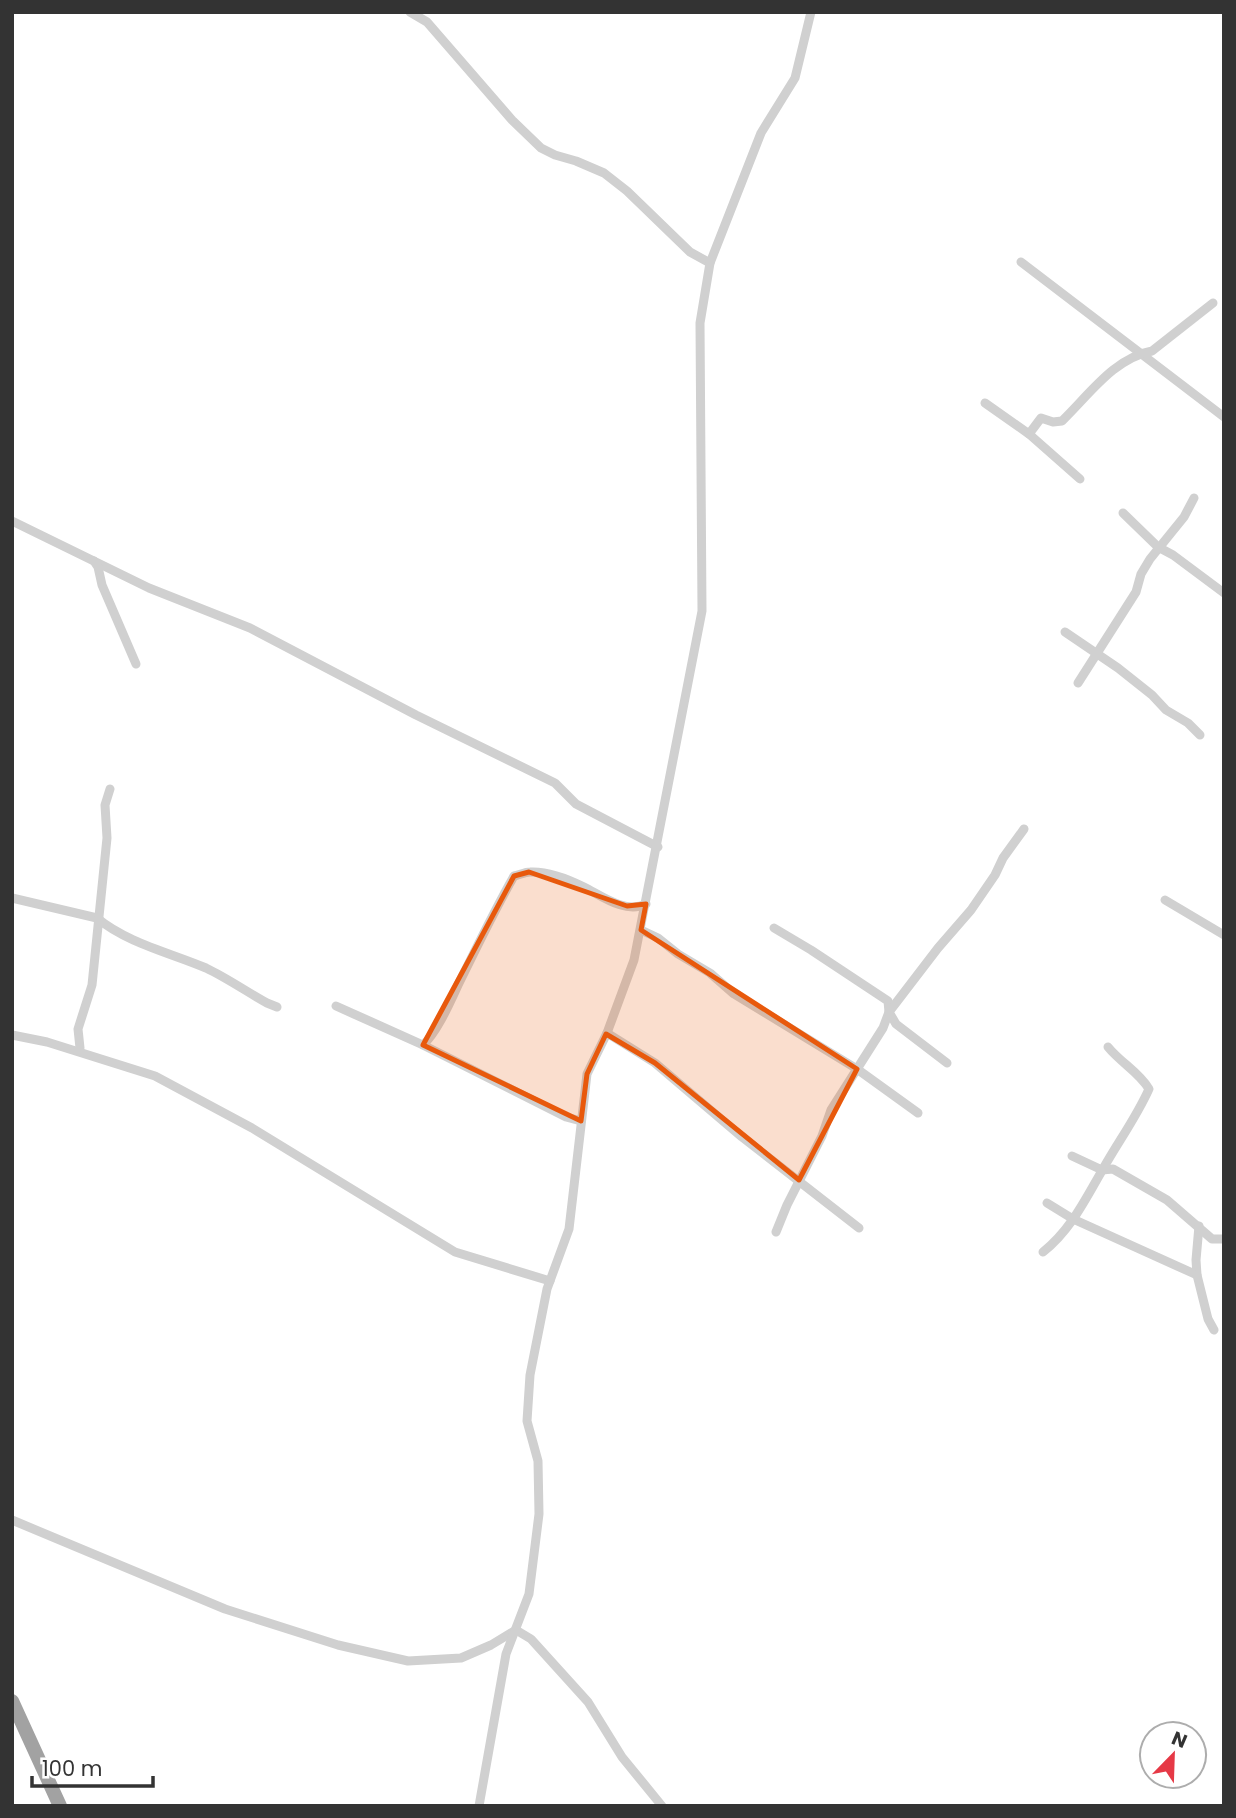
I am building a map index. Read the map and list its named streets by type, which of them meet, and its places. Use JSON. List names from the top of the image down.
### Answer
{
  "scale_bar": "100 m",
  "north": "top right"
}
